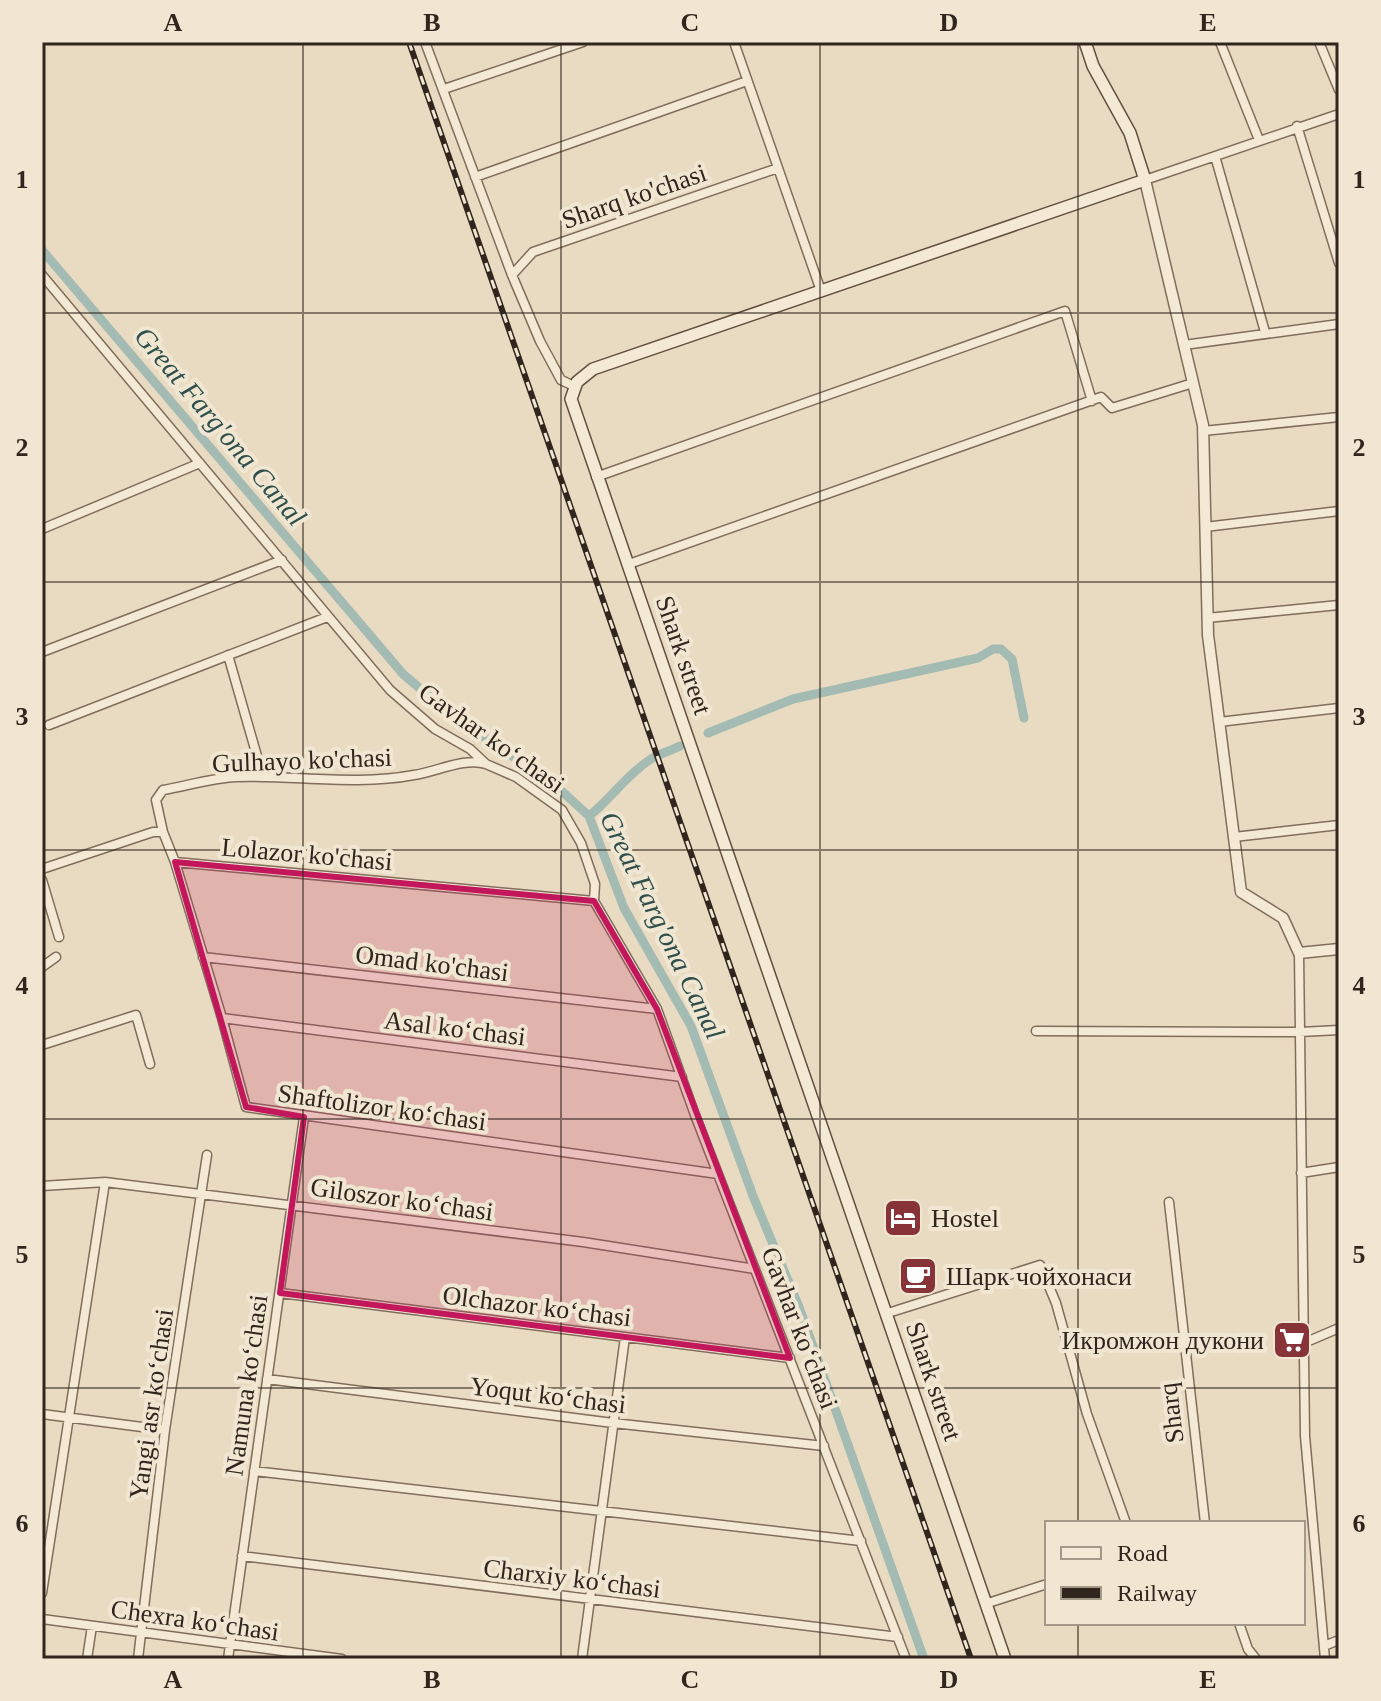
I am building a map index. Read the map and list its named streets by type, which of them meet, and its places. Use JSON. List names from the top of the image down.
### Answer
{
  "streets": {
    "main road": ["Shark street"],
    "street": [
      "Sharq ko'chasi",
      "Gavhar koʻchasi",
      "Gulhayo ko'chasi",
      "Lolazor ko'chasi",
      "Omad ko'chasi",
      "Asal koʻchasi",
      "Shaftolizor koʻchasi",
      "Giloszor koʻchasi",
      "Olchazor koʻchasi",
      "Namuna koʻchasi",
      "Yoqut koʻchasi",
      "Yangi asr koʻchasi",
      "Sharq",
      "Charxiy koʻchasi",
      "Chexra koʻchasi"
    ]
  },
  "crossings": [
    ["Gavhar koʻchasi", "Gulhayo ko'chasi"],
    ["Gavhar koʻchasi", "Lolazor ko'chasi"],
    ["Gavhar koʻchasi", "Omad ko'chasi"],
    ["Gavhar koʻchasi", "Asal koʻchasi"],
    ["Gavhar koʻchasi", "Shaftolizor koʻchasi"],
    ["Gavhar koʻchasi", "Giloszor koʻchasi"],
    ["Gavhar koʻchasi", "Olchazor koʻchasi"],
    ["Gavhar koʻchasi", "Yoqut koʻchasi"],
    ["Gavhar koʻchasi", "Charxiy koʻchasi"],
    ["Lolazor ko'chasi", "Shaftolizor koʻchasi"],
    ["Omad ko'chasi", "Shaftolizor koʻchasi"],
    ["Asal koʻchasi", "Shaftolizor koʻchasi"],
    ["Shaftolizor koʻchasi", "Namuna koʻchasi"],
    ["Giloszor koʻchasi", "Namuna koʻchasi"],
    ["Giloszor koʻchasi", "Yangi asr koʻchasi"],
    ["Olchazor koʻchasi", "Namuna koʻchasi"],
    ["Namuna koʻchasi", "Yoqut koʻchasi"],
    ["Namuna koʻchasi", "Charxiy koʻchasi"],
    ["Namuna koʻchasi", "Chexra koʻchasi"],
    ["Yangi asr koʻchasi", "Chexra koʻchasi"]
  ],
  "water": ["Great Farg'ona Canal"],
  "places": {
    "hotel": ["Hostel"],
    "cafe": ["Шарк чойхонаси"],
    "supermarket": ["Икромжон дукони"]
  },
  "legend": ["Road", "Railway"],
  "grid": {
    "columns": [
      "A",
      "B",
      "C",
      "D",
      "E"
    ],
    "rows": [
      "1",
      "2",
      "3",
      "4",
      "5",
      "6"
    ]
  }
}
